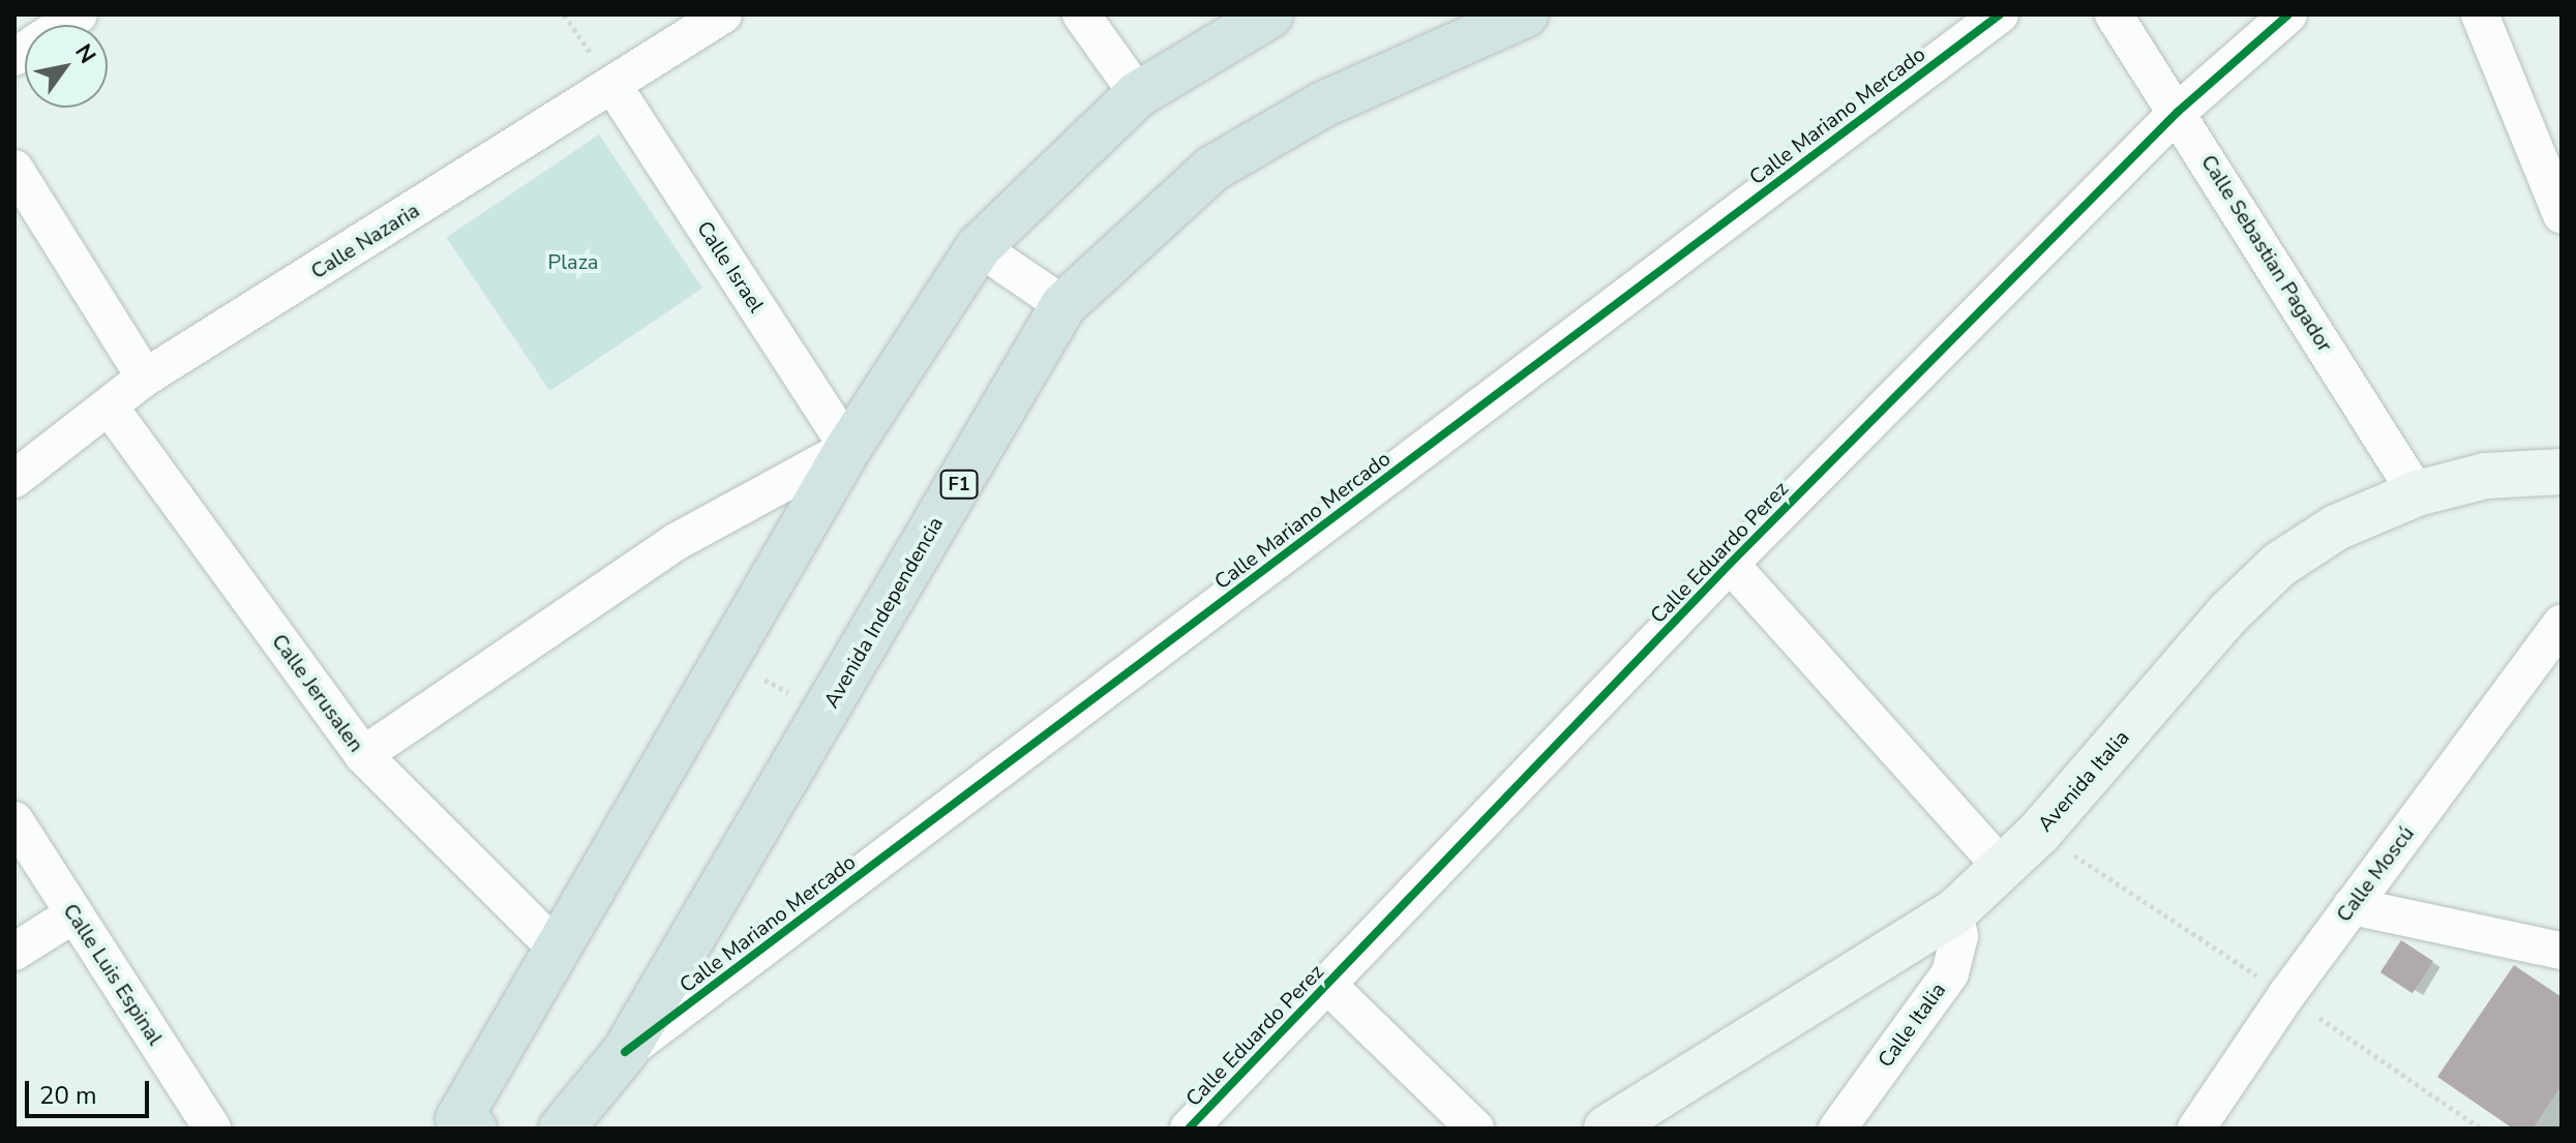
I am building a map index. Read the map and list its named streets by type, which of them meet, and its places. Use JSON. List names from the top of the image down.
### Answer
{
  "streets": {
    "highway": ["F1", "Avenida Independencia"],
    "main road": ["Avenida Italia"],
    "street": [
      "Calle Mariano Mercado",
      "Calle Nazaria",
      "Calle Sebastian Pagador",
      "Calle Israel",
      "Calle Eduardo Perez",
      "Calle Jerusalen",
      "Calle Moscú",
      "Calle Luis Espinal",
      "Calle Italia"
    ]
  },
  "crossings": [
    ["Calle Mariano Mercado", "Avenida Independencia"],
    ["Calle Nazaria", "Calle Israel"],
    ["Calle Nazaria", "Calle Jerusalen"],
    ["Calle Sebastian Pagador", "Calle Eduardo Perez"],
    ["Calle Sebastian Pagador", "Avenida Italia"],
    ["Avenida Italia", "Calle Italia"]
  ],
  "parks": ["Plaza"],
  "scale_bar": "20 m",
  "north": "top right"
}
